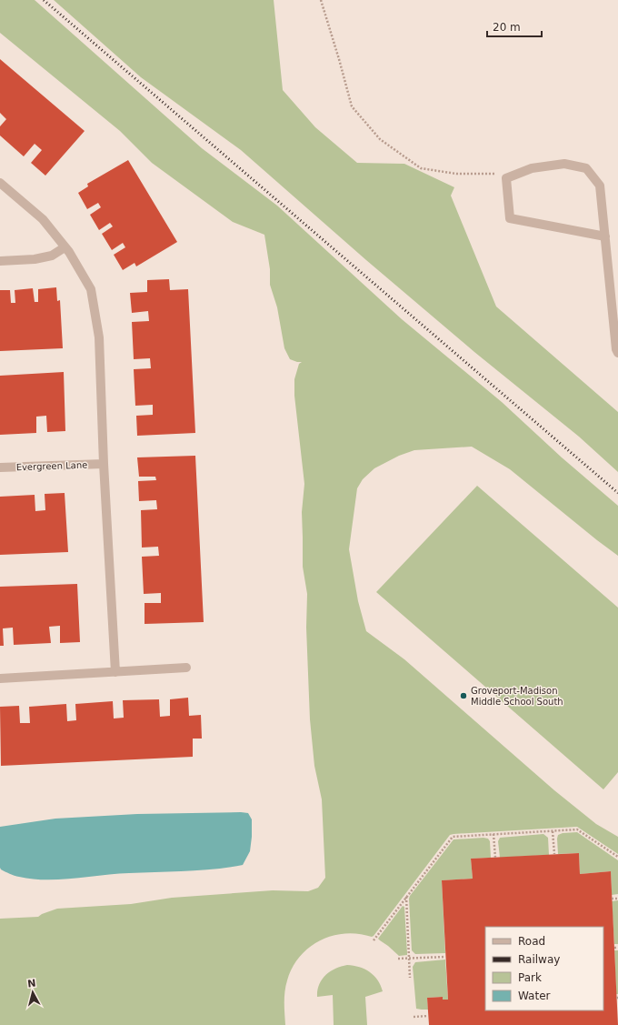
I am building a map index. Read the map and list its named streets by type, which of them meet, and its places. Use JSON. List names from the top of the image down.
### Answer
{
  "streets": {
    "street": ["Evergreen Lane"]
  },
  "places": ["Groveport-Madison Middle School South"],
  "legend": [
    "Road",
    "Railway",
    "Park",
    "Water"
  ],
  "scale_bar": "20 m",
  "north": "top"
}
